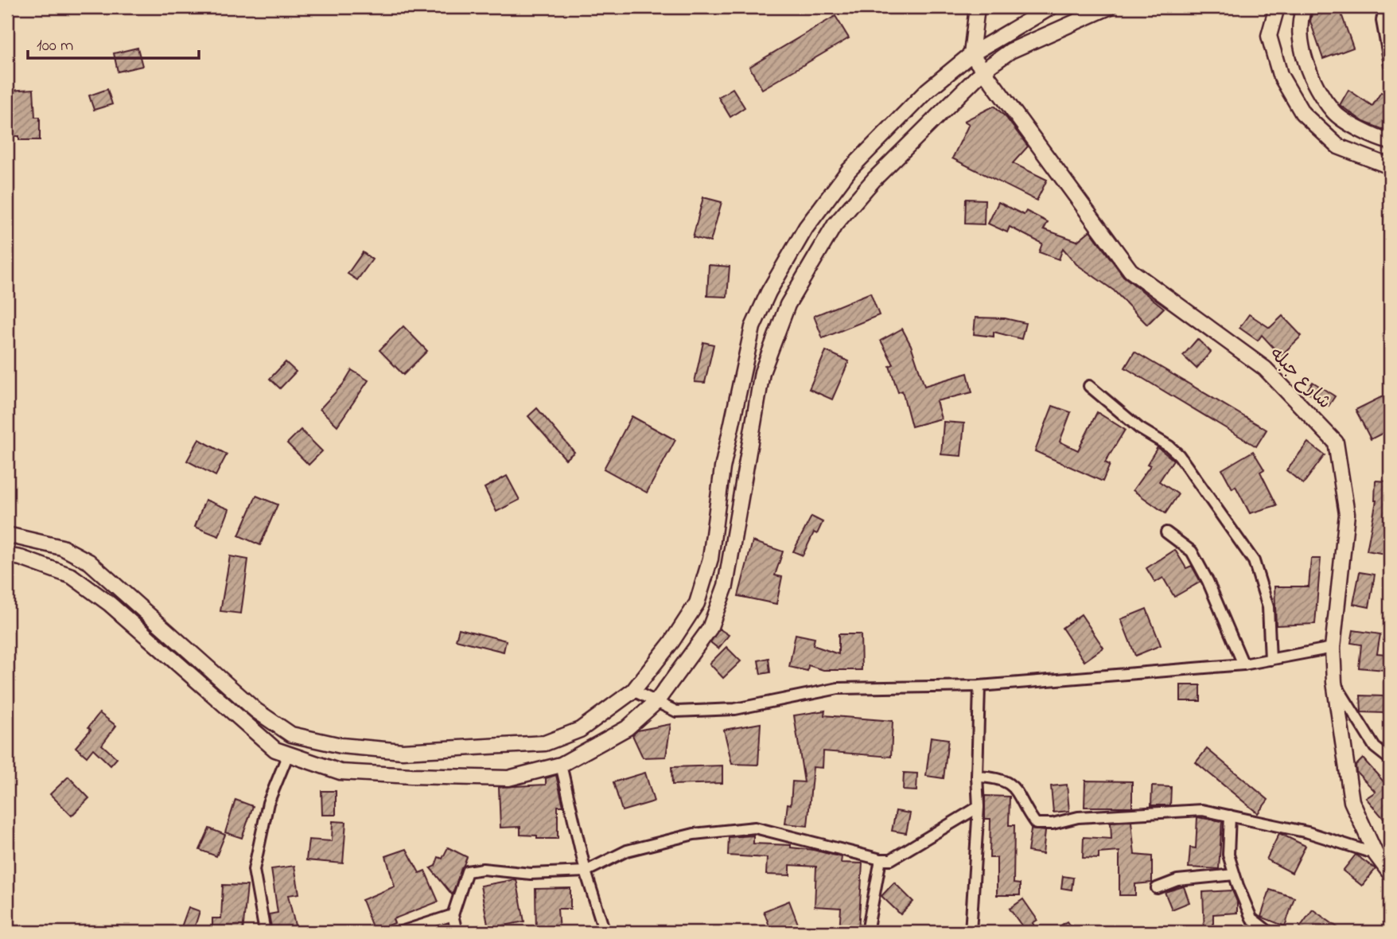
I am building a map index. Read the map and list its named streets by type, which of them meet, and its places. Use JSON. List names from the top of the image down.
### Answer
{
  "streets": {
    "street": ["شارع جبله"]
  },
  "scale_bar": "100 m"
}
